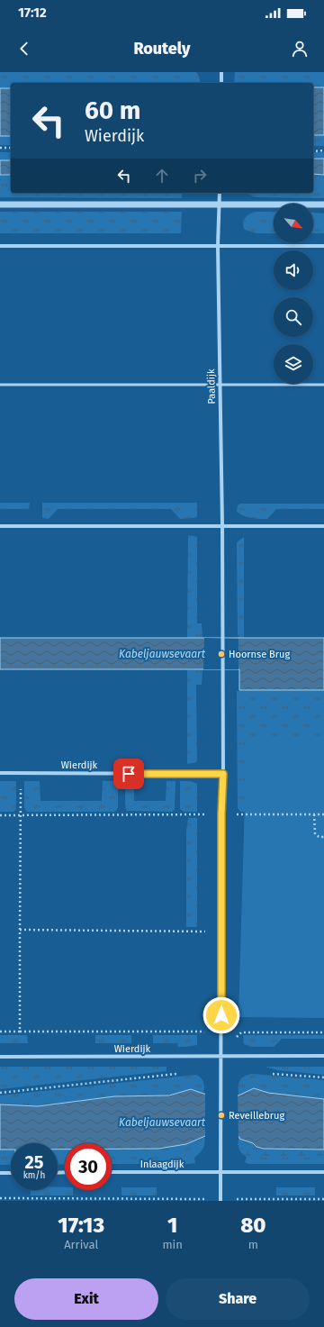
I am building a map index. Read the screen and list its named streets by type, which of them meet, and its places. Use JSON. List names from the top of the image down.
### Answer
{
  "streets": {
    "street": ["Paaldijk", "Wierdijk", "Inlaagdijk"]
  },
  "crossings": [
    ["Paaldijk", "Wierdijk"]
  ],
  "water": ["Kabeljauwsevaart"],
  "places": ["Hoornse Brug", "Reveillebrug"],
  "north": "bottom right",
  "page": {
    "status": "17:12",
    "header": "Routely",
    "turn": ["60 m", "Wierdijk"],
    "speed": "25 km/h",
    "limit": "30",
    "eta": [
      "17:13",
      "Arrival",
      "1",
      "min",
      "80",
      "m"
    ],
    "buttons": ["Exit", "Share"]
  }
}
